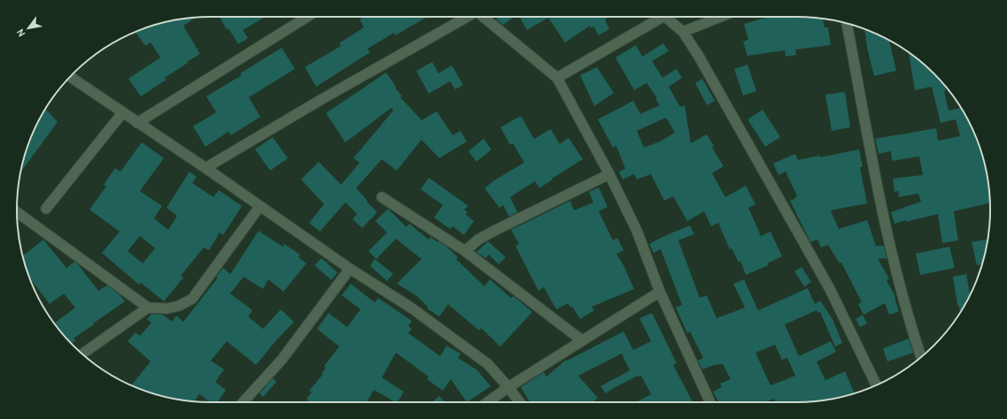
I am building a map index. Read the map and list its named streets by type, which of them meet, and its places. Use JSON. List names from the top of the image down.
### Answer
{
  "north": "bottom left"
}
